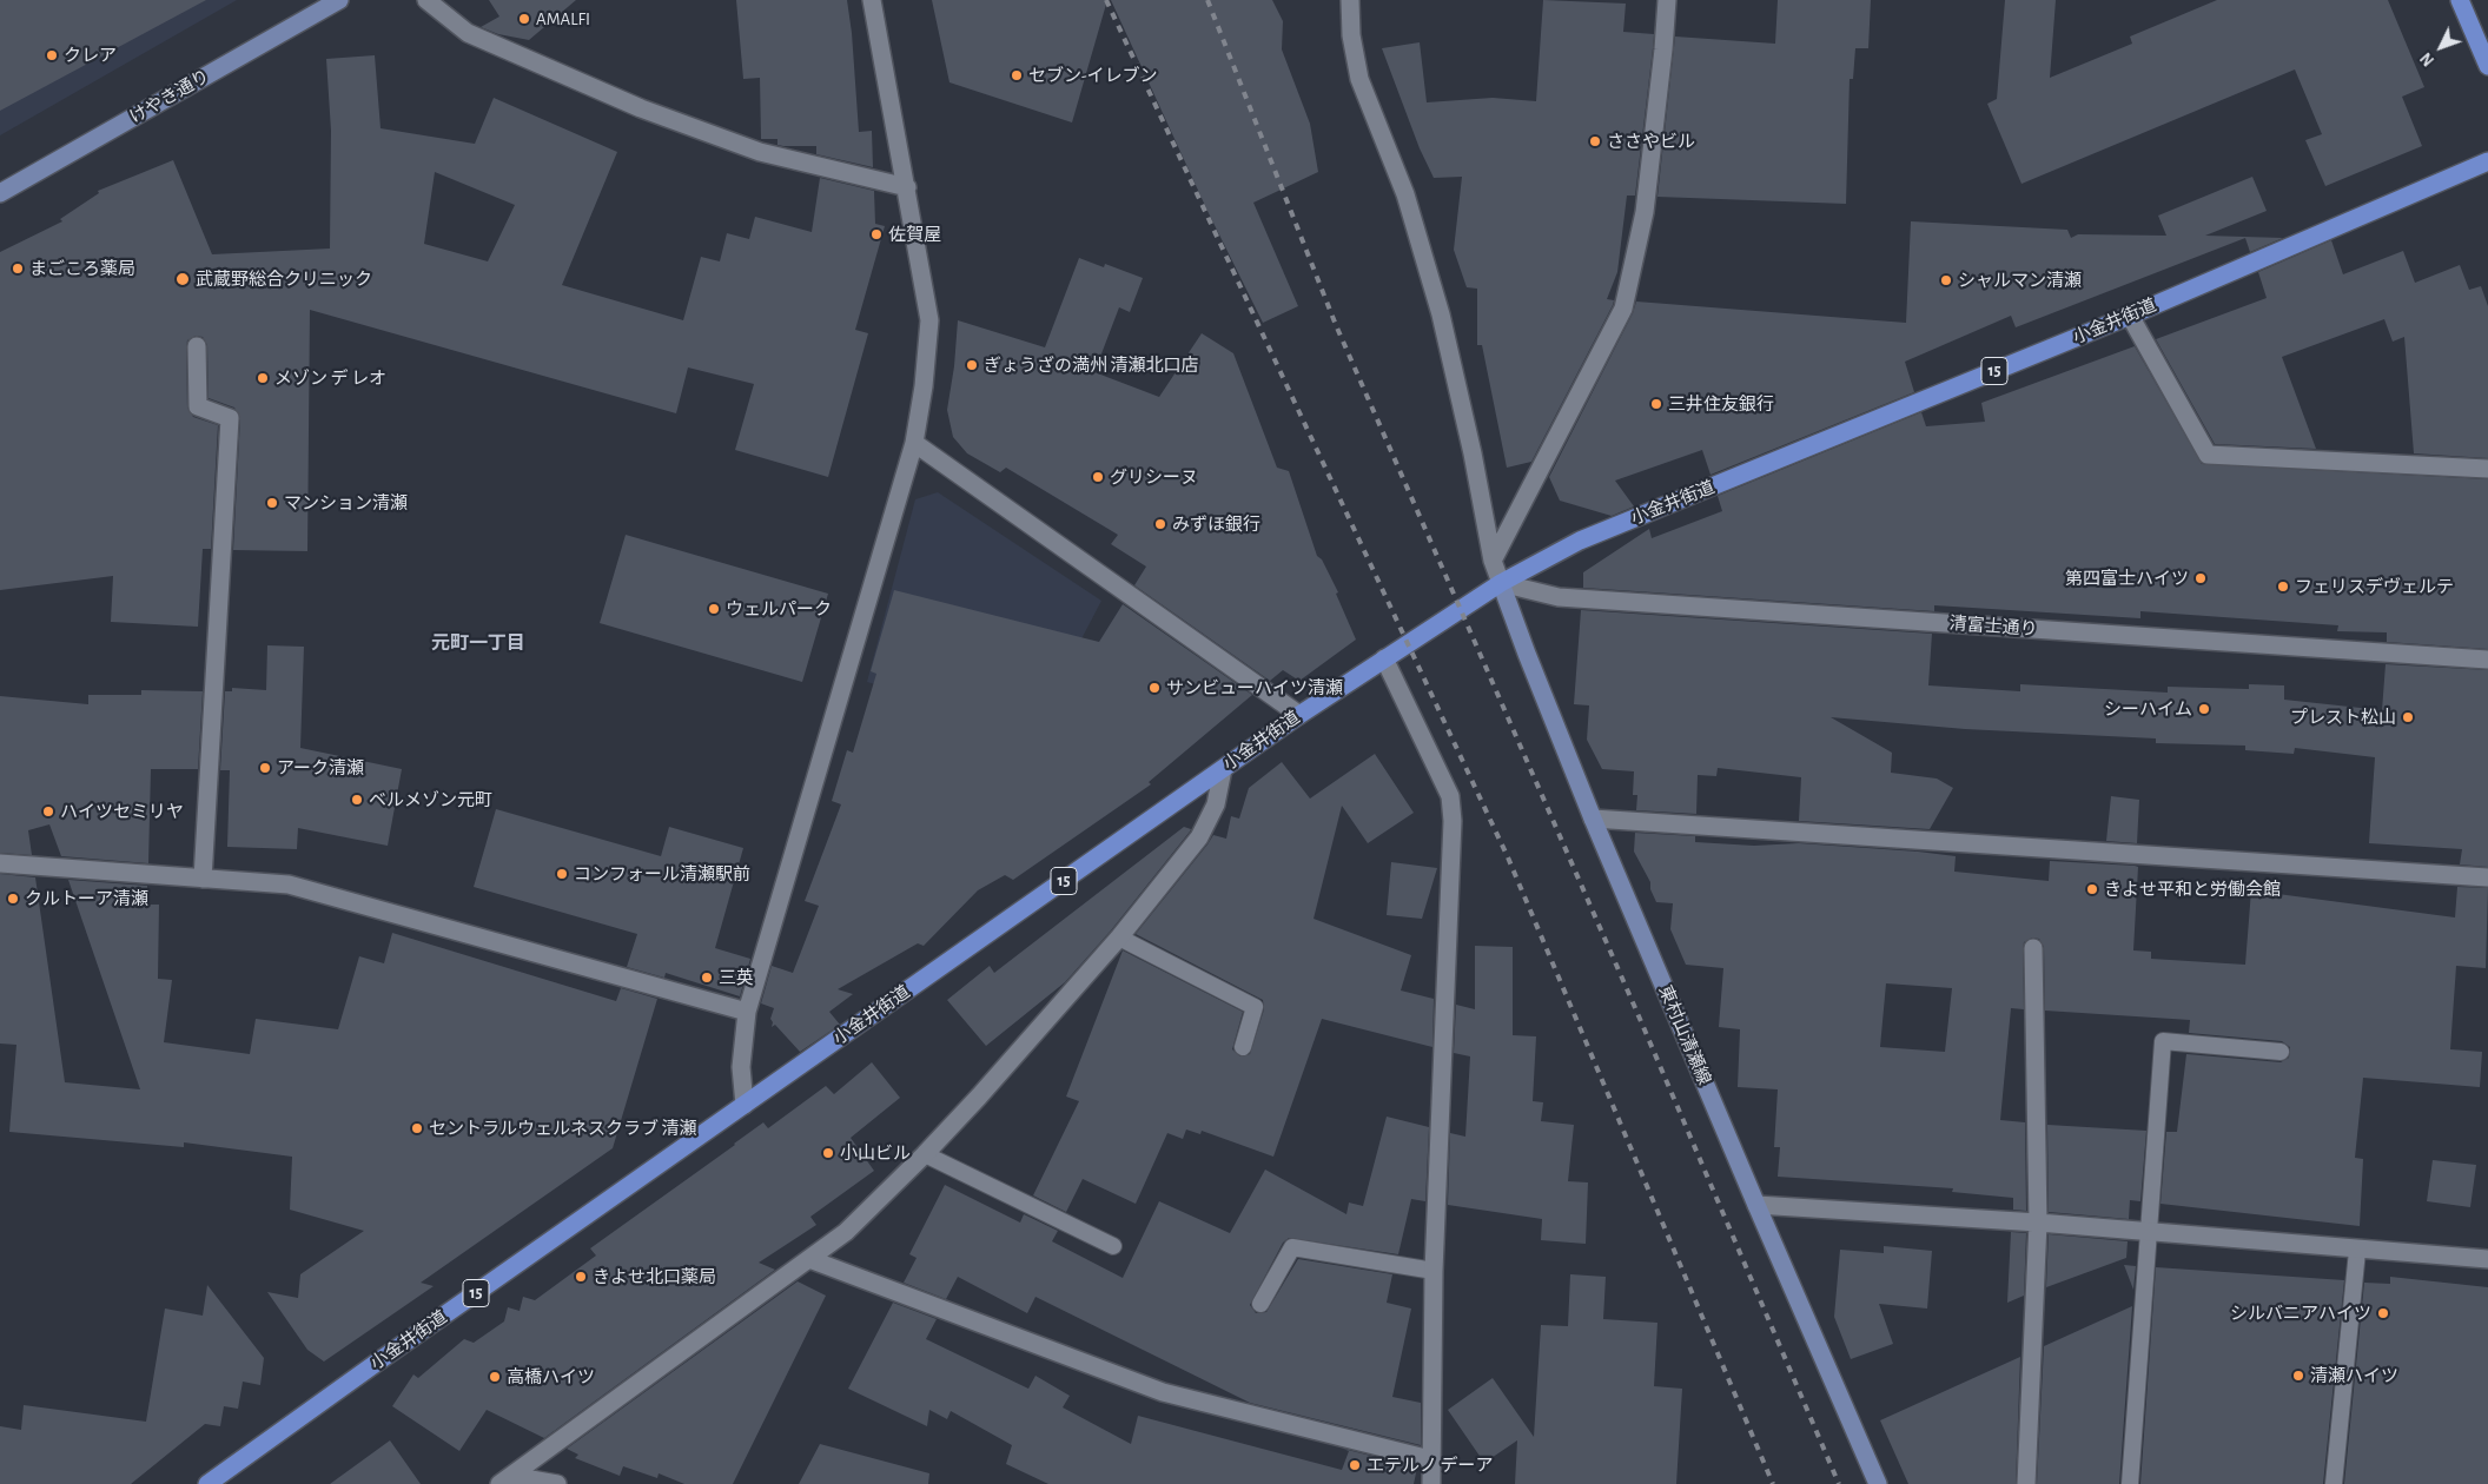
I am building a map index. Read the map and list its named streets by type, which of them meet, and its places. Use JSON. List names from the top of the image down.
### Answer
{
  "streets": {
    "main road": [
      "けやき通り",
      "小金井街道",
      "15",
      "東村山清瀬線"
    ],
    "street": ["清富士通り"]
  },
  "crossings": [
    ["小金井街道", "清富士通り"],
    ["小金井街道", "東村山清瀬線"],
    ["清富士通り", "東村山清瀬線"]
  ],
  "districts": ["元町一丁目"],
  "places": [
    "AMALFI",
    "クレア",
    "セブン-イレブン",
    "ささやビル",
    "佐賀屋",
    "まごころ薬局",
    "武蔵野総合クリニック",
    "シャルマン清瀬",
    "ぎょうざの満州 清瀬北口店",
    "メゾン デ レオ",
    "三井住友銀行",
    "グリシーヌ",
    "マンション清瀬",
    "みずほ銀行",
    "第四富士ハイツ",
    "フェリスデヴェルテ",
    "ウェルパーク",
    "サンビューハイツ清瀬",
    "シーハイム",
    "プレスト松山",
    "アーク清瀬",
    "ベルメゾン元町",
    "ハイツセミリヤ",
    "コンフォール清瀬駅前",
    "きよせ平和と労働会館",
    "クルトーア清瀬",
    "三英",
    "セントラルウェルネスクラブ 清瀬",
    "小山ビル",
    "きよせ北口薬局",
    "シルバニアハイツ",
    "清瀬ハイツ",
    "高橋ハイツ",
    "エテルノ デーア"
  ],
  "north": "bottom left"
}
